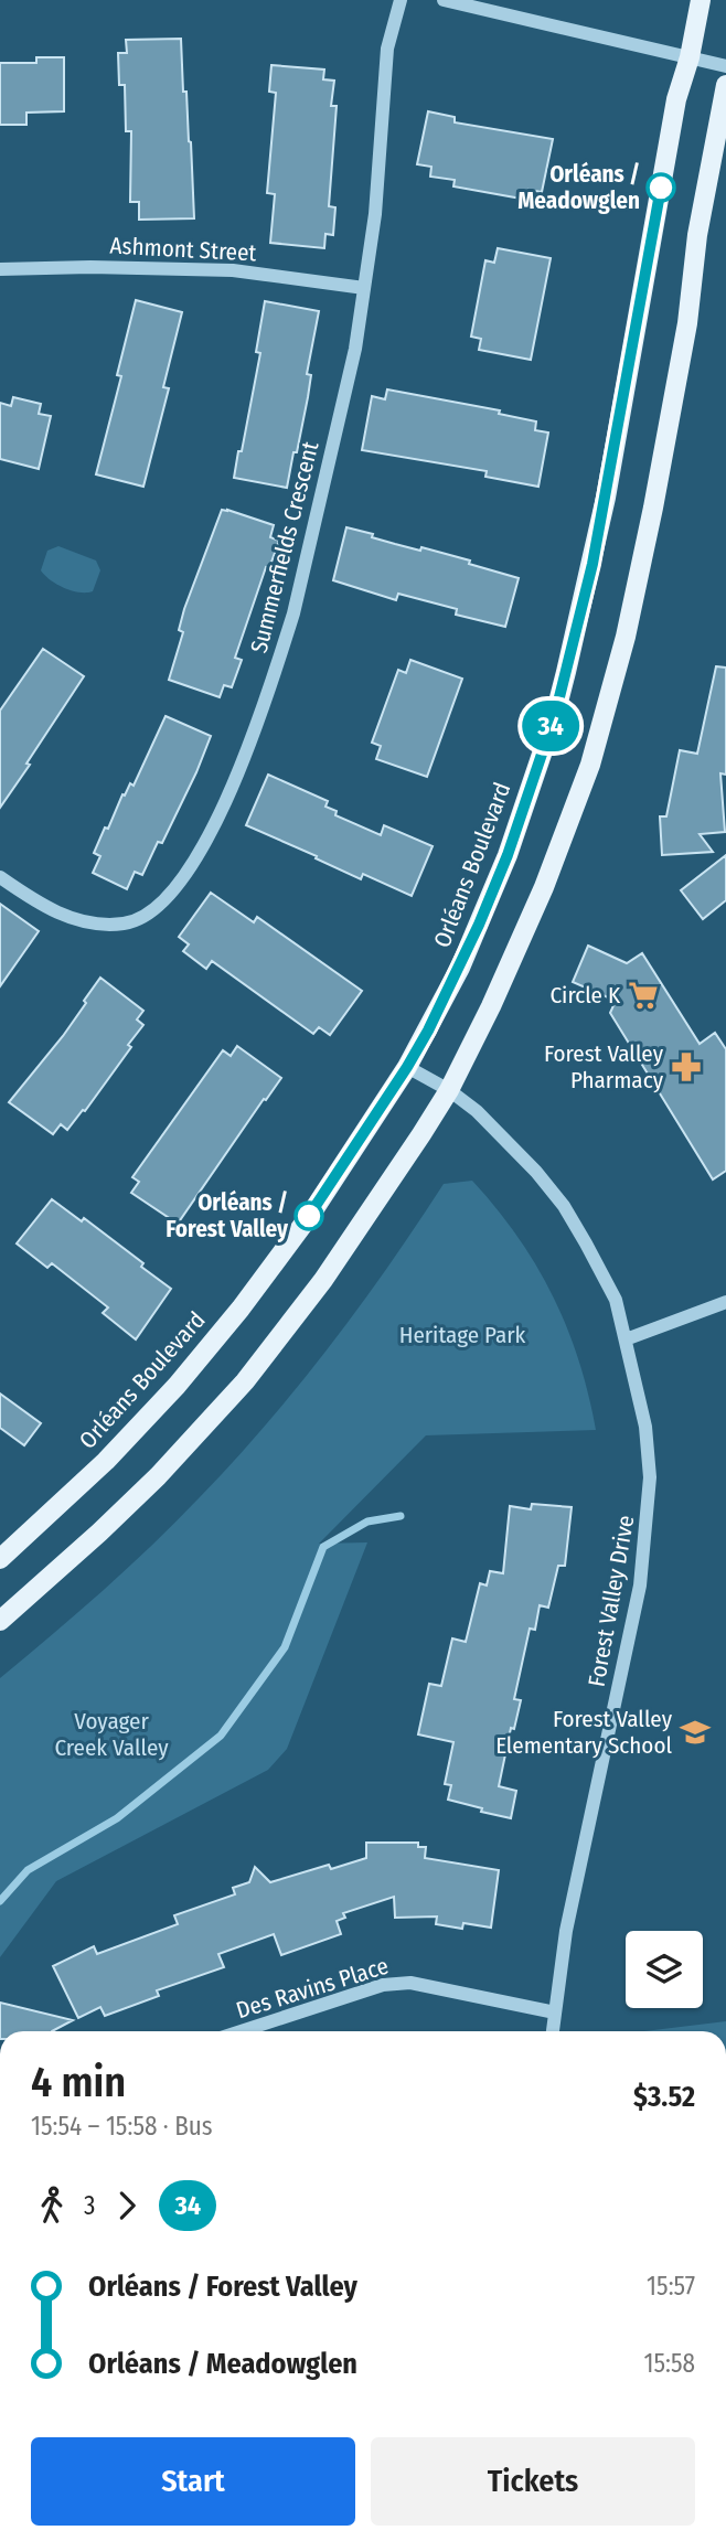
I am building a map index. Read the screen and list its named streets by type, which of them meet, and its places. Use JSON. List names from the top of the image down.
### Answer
{
  "streets": {
    "main road": ["Orléans Boulevard"],
    "street": [
      "Ashmont Street",
      "Summerfields Crescent",
      "Forest Valley Drive",
      "Des Ravins Place"
    ]
  },
  "crossings": [
    ["Ashmont Street", "Summerfields Crescent"],
    ["Orléans Boulevard", "Forest Valley Drive"],
    ["Forest Valley Drive", "Des Ravins Place"]
  ],
  "parks": ["Heritage Park", "Voyager Creek Valley"],
  "places": {
    "other": ["Orléans / Meadowglen", "Orléans / Forest Valley"],
    "supermarket": ["Circle K"],
    "pharmacy": ["Forest Valley Pharmacy"],
    "school or university": ["Forest Valley Elementary School"]
  },
  "lines": ["bus line 34"],
  "page": {
    "on_map": "34",
    "heading": ["4 min", "15:54 – 15:58 · Bus", "$3.52"],
    "legs": ["3", "34"],
    "list": [
      {
        "name": "Orléans / Forest Valley",
        "value": "15:57"
      },
      {
        "name": "Orléans / Meadowglen",
        "value": "15:58"
      }
    ],
    "buttons": ["Start", "Tickets"]
  }
}
